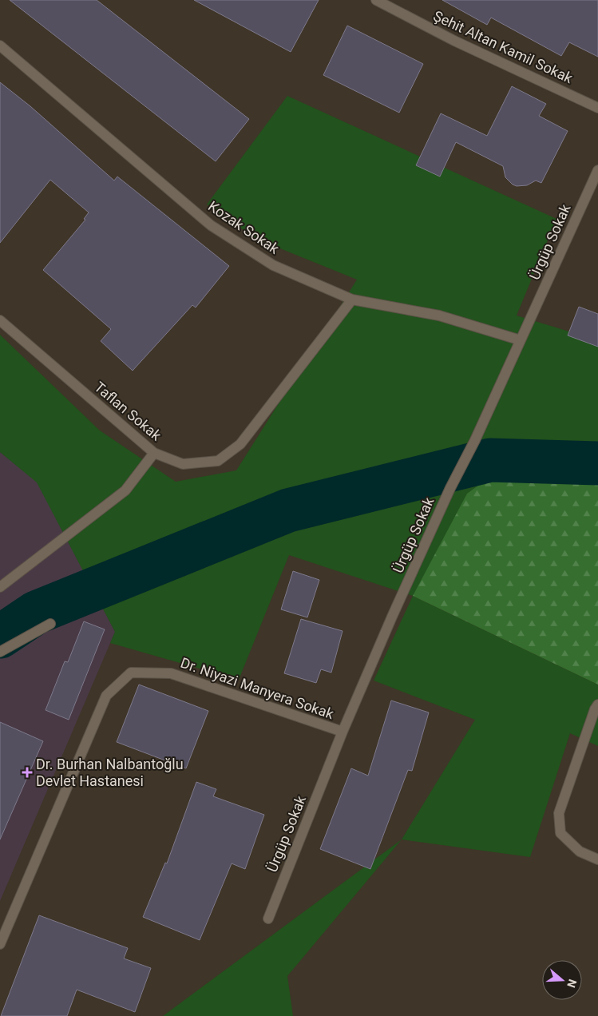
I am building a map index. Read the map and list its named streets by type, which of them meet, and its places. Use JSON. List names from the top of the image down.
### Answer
{
  "streets": {
    "street": [
      "Şehit Altan Kamil Sokak",
      "Kozak Sokak",
      "Ürgüp Sokak",
      "Taflan Sokak",
      "Dr. Niyazi Manyera Sokak"
    ]
  },
  "crossings": [
    ["Kozak Sokak", "Ürgüp Sokak"],
    ["Kozak Sokak", "Taflan Sokak"],
    ["Ürgüp Sokak", "Dr. Niyazi Manyera Sokak"]
  ],
  "places": {
    "health": ["Dr. Burhan Nalbantoğlu Devlet Hastanesi"]
  },
  "north": "right"
}
